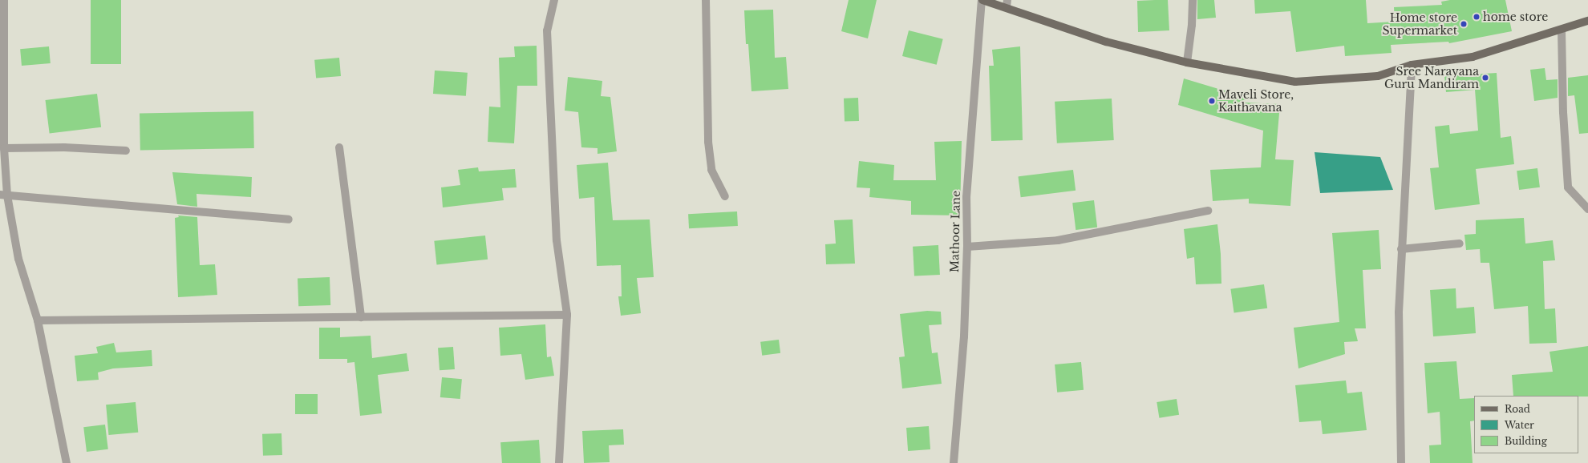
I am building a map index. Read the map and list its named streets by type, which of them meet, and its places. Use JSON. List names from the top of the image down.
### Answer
{
  "streets": {
    "street": ["Mathoor Lane"]
  },
  "places": [
    "home store",
    "Home store Supermarket",
    "Sree Narayana Guru Mandiram",
    "Maveli Store, Kaithavana"
  ],
  "legend": ["Road", "Water", "Building"]
}
